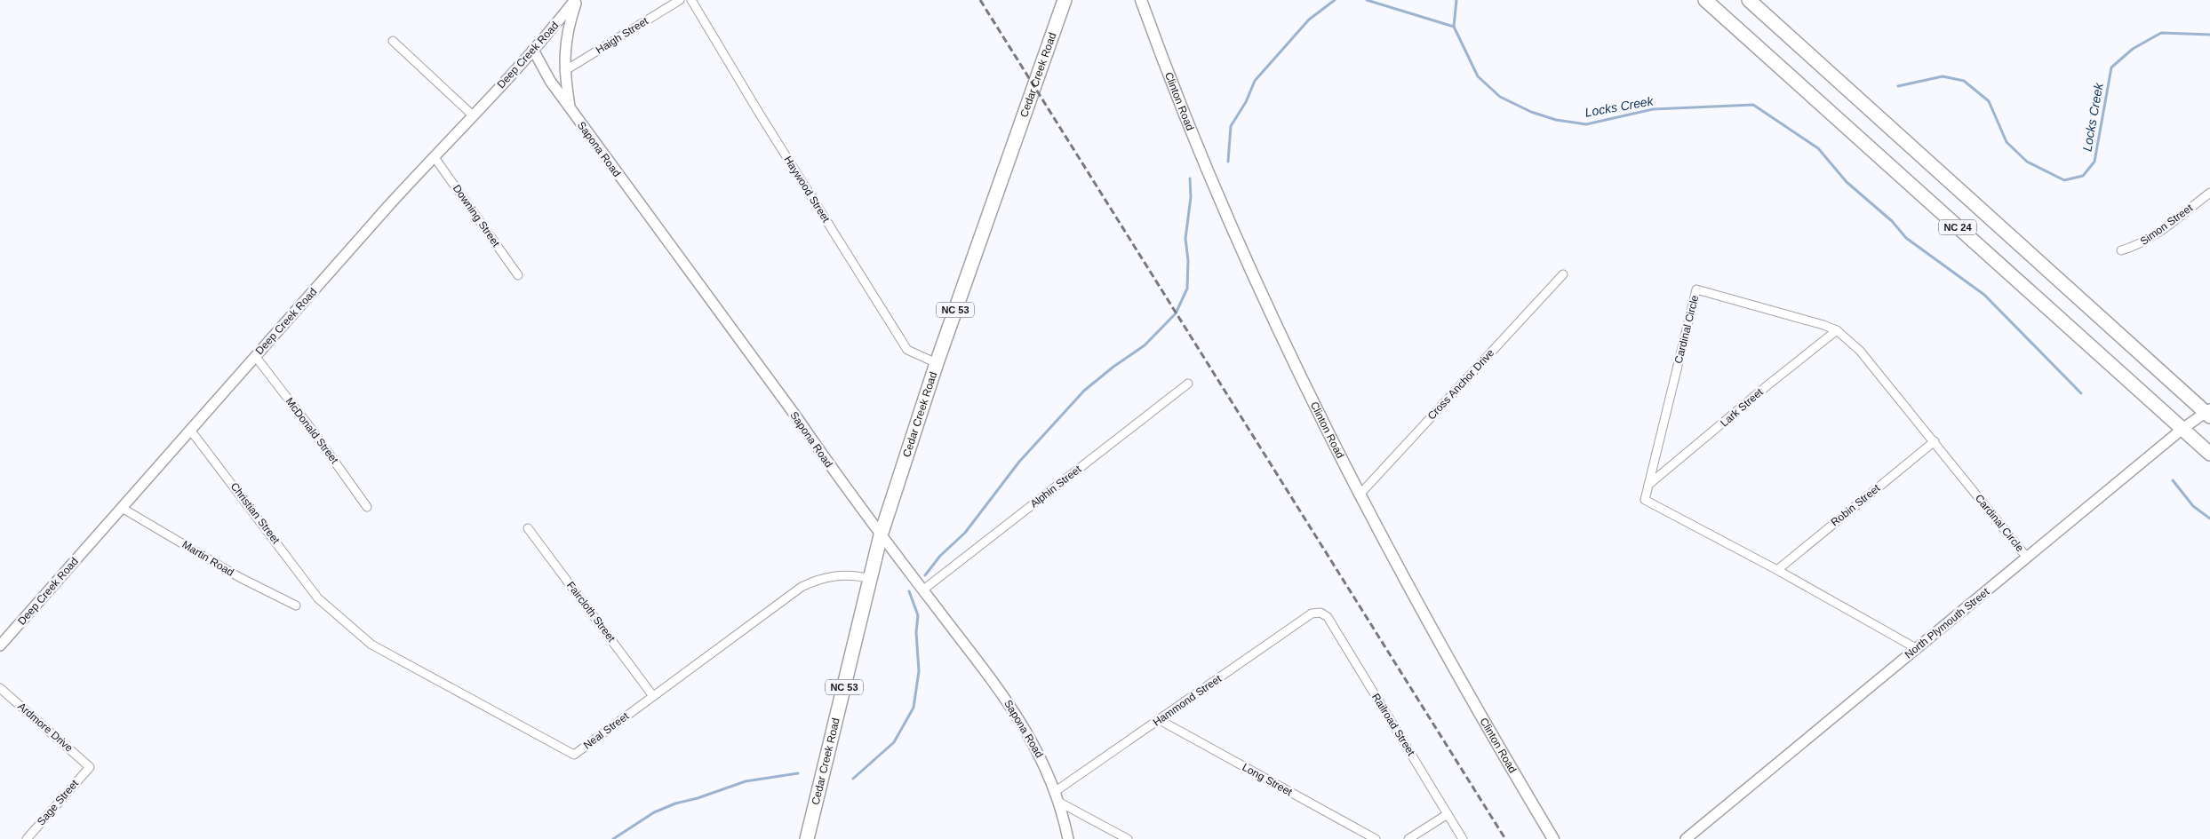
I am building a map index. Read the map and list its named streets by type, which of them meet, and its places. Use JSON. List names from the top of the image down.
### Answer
{
  "streets": {
    "main road": [
      "Cedar Creek Road",
      "Clinton Road",
      "NC 24",
      "NC 53"
    ],
    "street": [
      "Haigh Street",
      "Deep Creek Road",
      "Sapona Road",
      "Haywood Street",
      "Downing Street",
      "Simon Street",
      "Cardinal Circle",
      "Cross Anchor Drive",
      "Lark Street",
      "McDonald Street",
      "Alphin Street",
      "Robin Street",
      "Christian Street",
      "Martin Road",
      "Faircloth Street",
      "North Plymouth Street",
      "Hammond Street",
      "Railroad Street",
      "Ardmore Drive",
      "Neal Street",
      "Long Street",
      "Sage Street"
    ]
  },
  "crossings": [
    ["Deep Creek Road", "Sapona Road"],
    ["Deep Creek Road", "Downing Street"],
    ["Deep Creek Road", "McDonald Street"],
    ["Deep Creek Road", "Christian Street"],
    ["Deep Creek Road", "Martin Road"],
    ["Cedar Creek Road", "Sapona Road"],
    ["Cedar Creek Road", "Haywood Street"],
    ["Cedar Creek Road", "Neal Street"],
    ["Clinton Road", "Cross Anchor Drive"],
    ["Sapona Road", "Alphin Street"],
    ["Sapona Road", "Hammond Street"],
    ["NC 24", "North Plymouth Street"],
    ["Cardinal Circle", "Lark Street"],
    ["Cardinal Circle", "Robin Street"],
    ["Cardinal Circle", "North Plymouth Street"],
    ["Christian Street", "Neal Street"],
    ["Faircloth Street", "Neal Street"],
    ["Hammond Street", "Railroad Street"],
    ["Hammond Street", "Long Street"],
    ["Ardmore Drive", "Sage Street"]
  ],
  "water": ["Locks Creek"]
}
